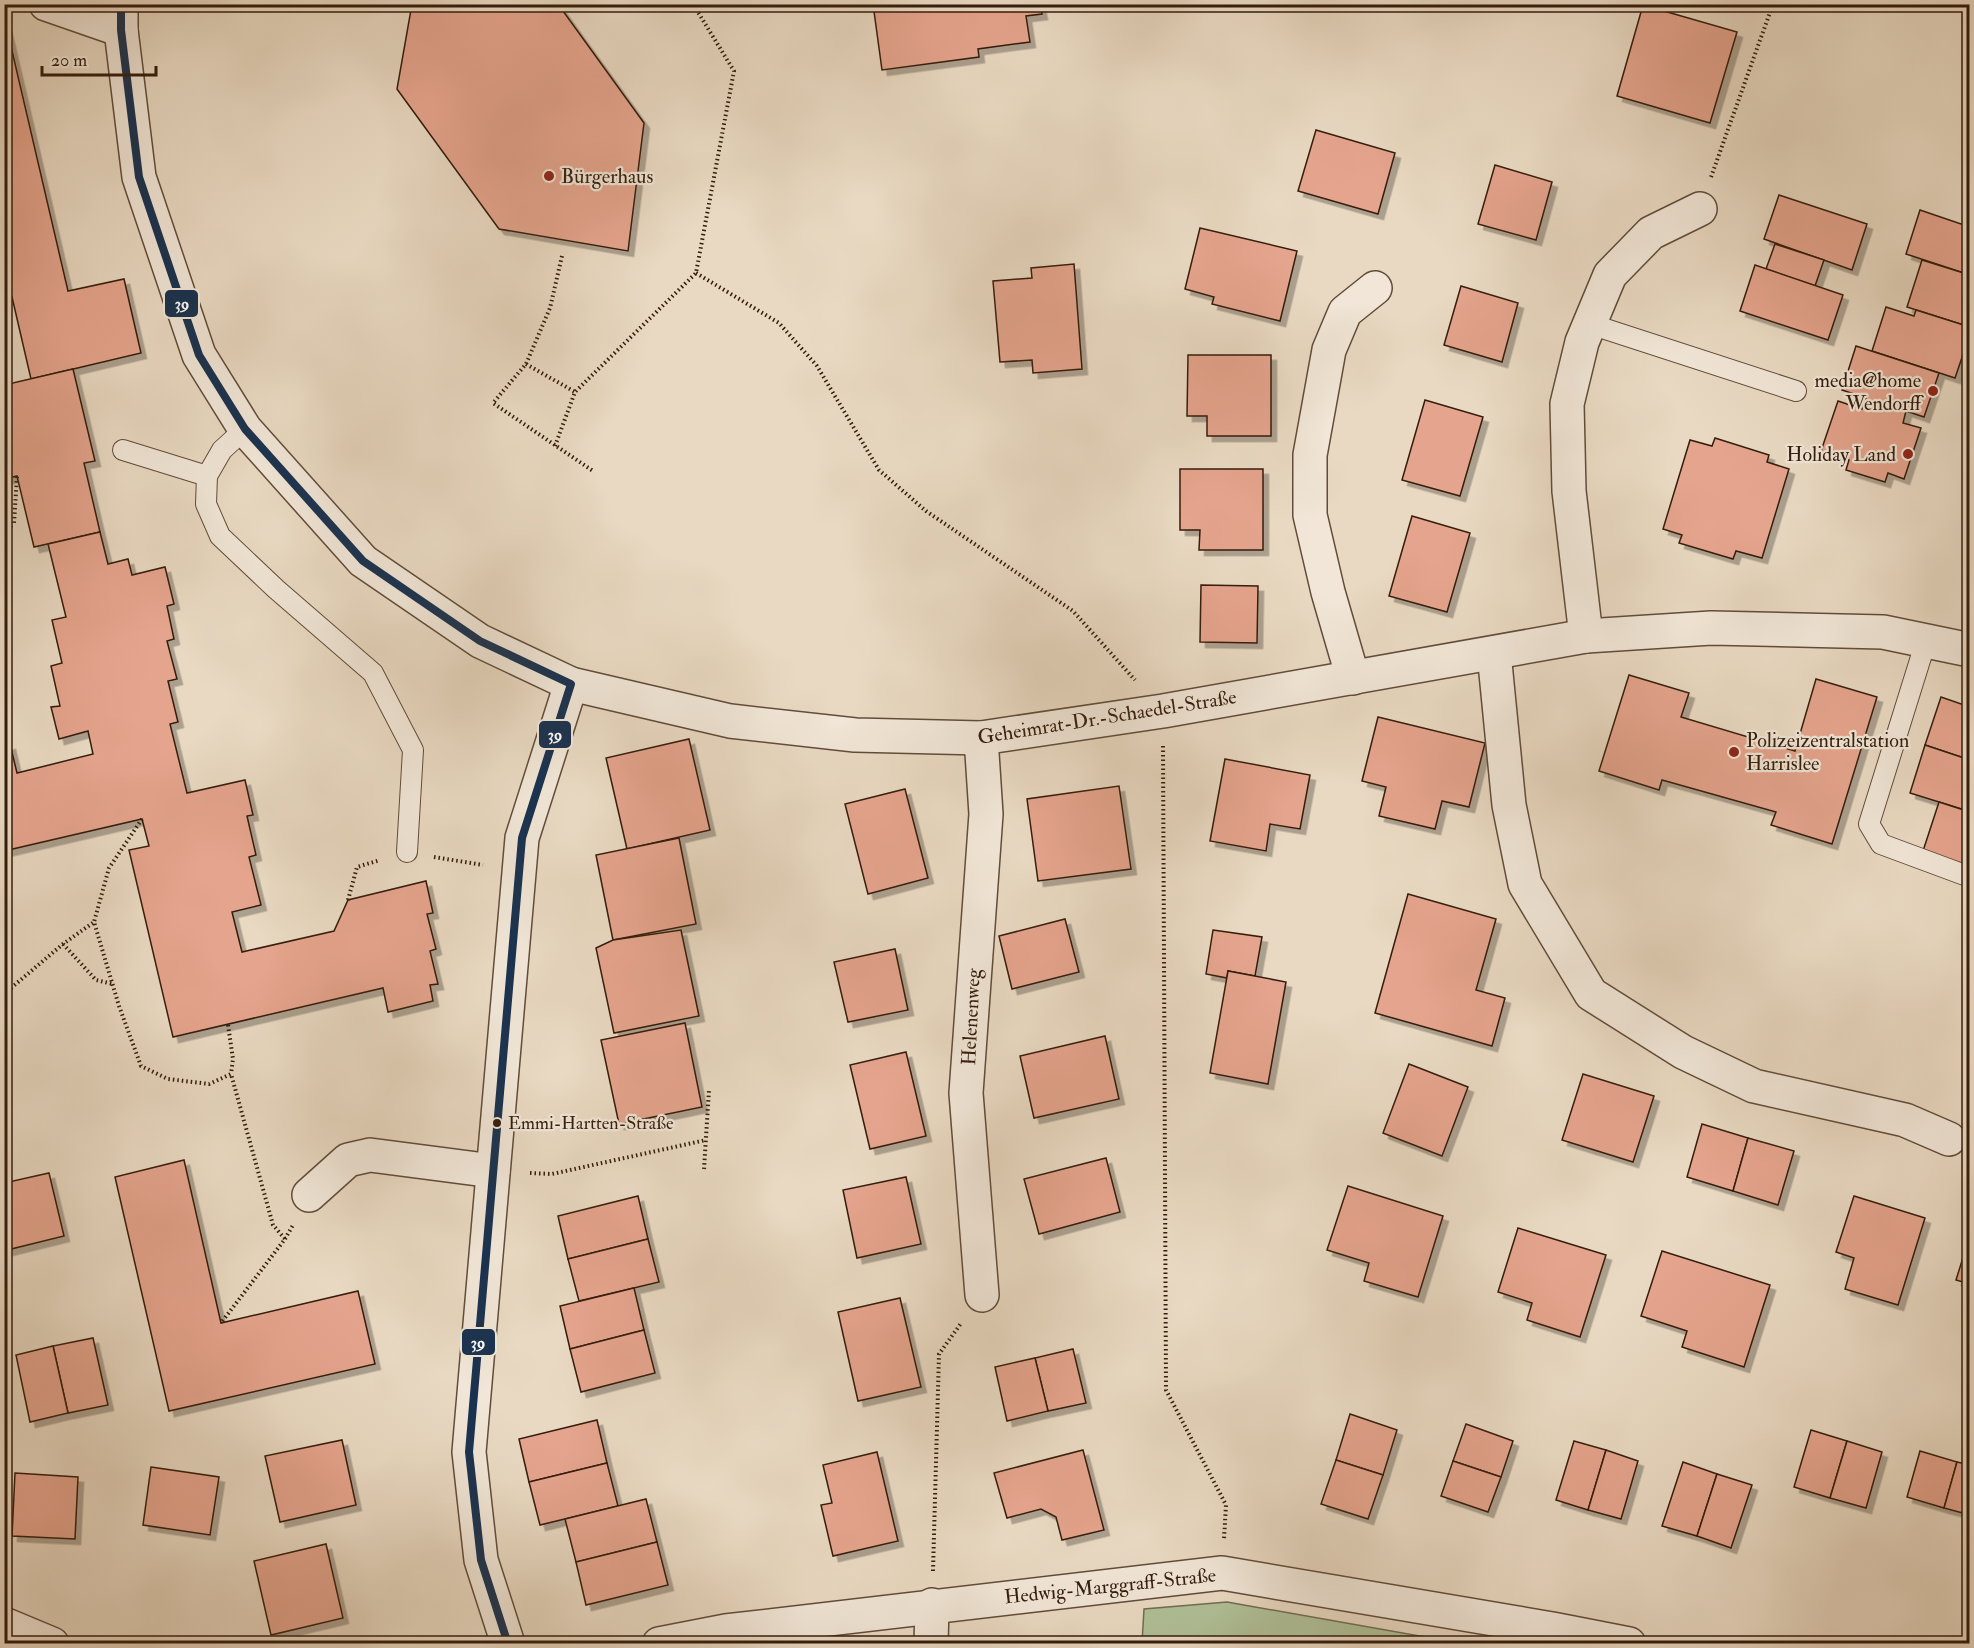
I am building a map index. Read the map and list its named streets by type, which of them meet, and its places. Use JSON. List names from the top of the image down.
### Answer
{
  "streets": {
    "street": ["Geheimrat-Dr.-Schaedel-Straße", "Helenenweg", "Hedwig-Marggraff-Straße"]
  },
  "crossings": [
    ["Geheimrat-Dr.-Schaedel-Straße", "Helenenweg"]
  ],
  "places": [
    "Bürgerhaus",
    "media@home Wendorff",
    "Holiday Land",
    "Polizeizentralstation Harrislee",
    "Emmi-Hartten-Straße"
  ],
  "lines": ["transit line 39"],
  "scale_bar": "20 m"
}
